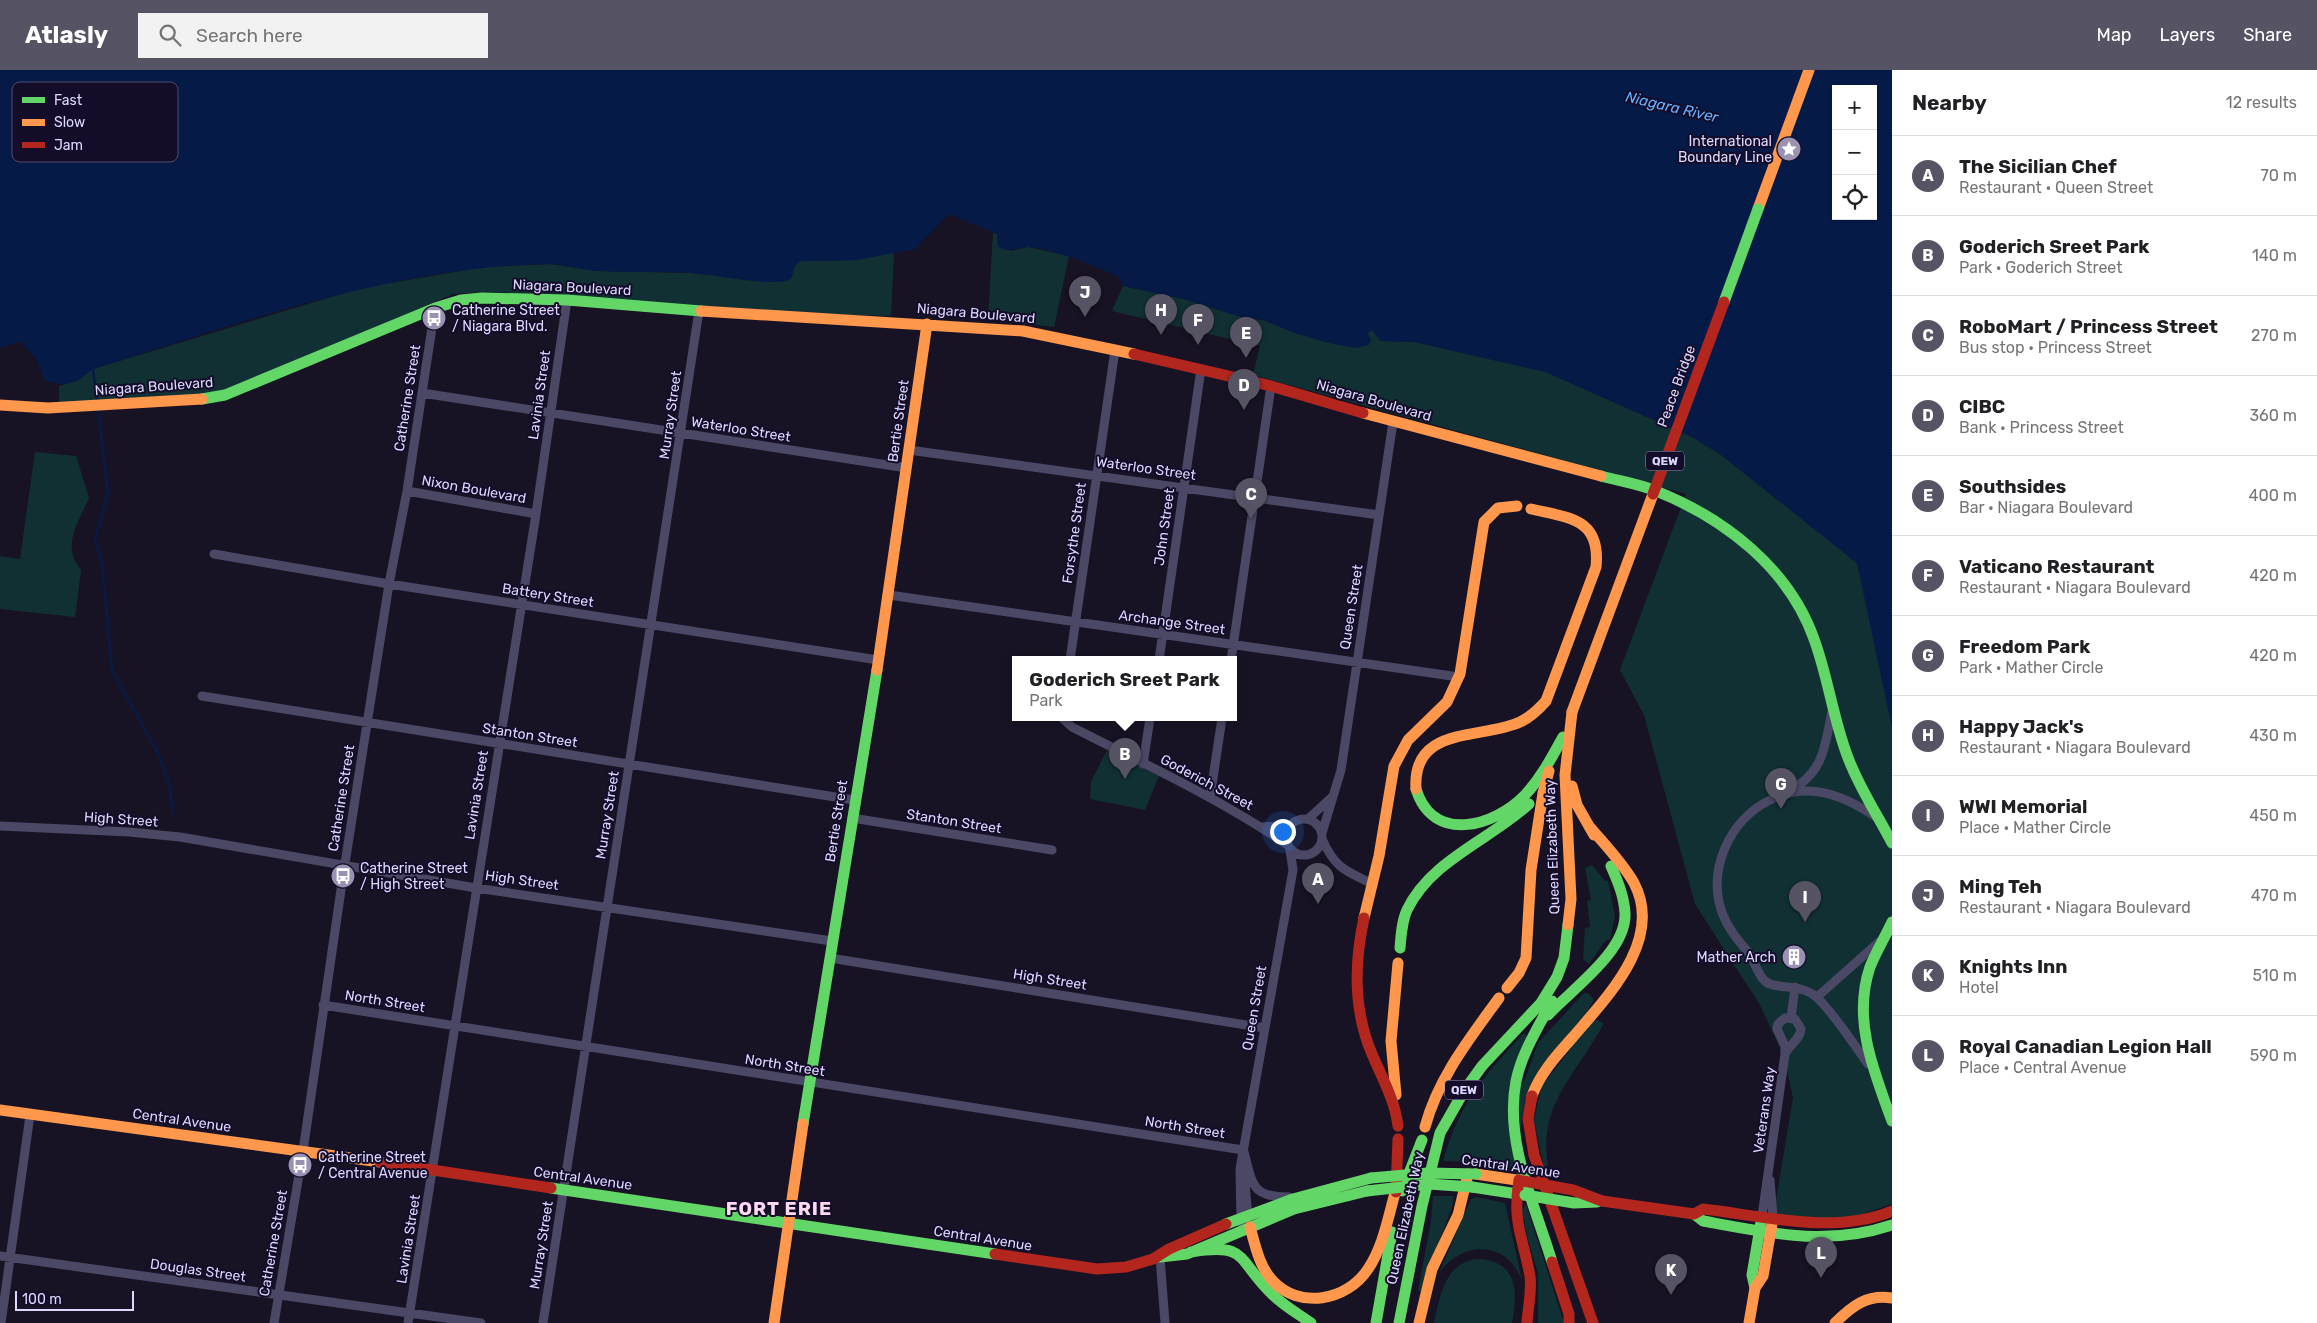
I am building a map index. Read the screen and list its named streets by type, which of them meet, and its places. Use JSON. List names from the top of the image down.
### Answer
{
  "streets": {
    "main road": [
      "Niagara Boulevard",
      "Peace Bridge",
      "Bertie Street",
      "QEW",
      "Queen Elizabeth Way",
      "Central Avenue"
    ],
    "street": [
      "Lavinia Street",
      "Catherine Street",
      "Murray Street",
      "Waterloo Street",
      "Nixon Boulevard",
      "John Street",
      "Forsythe Street",
      "Battery Street",
      "Queen Street",
      "Archange Street",
      "Stanton Street",
      "Goderich Street",
      "High Street",
      "North Street",
      "Veterans Way",
      "Douglas Street"
    ]
  },
  "crossings": [
    ["Niagara Boulevard", "Lavinia Street"],
    ["Niagara Boulevard", "Catherine Street"],
    ["Niagara Boulevard", "Murray Street"],
    ["Niagara Boulevard", "Bertie Street"],
    ["Niagara Boulevard", "John Street"],
    ["Niagara Boulevard", "Forsythe Street"],
    ["Niagara Boulevard", "Queen Street"],
    ["Niagara Boulevard", "Veterans Way"],
    ["Peace Bridge", "Queen Elizabeth Way"],
    ["Lavinia Street", "Waterloo Street"],
    ["Lavinia Street", "Nixon Boulevard"],
    ["Lavinia Street", "Battery Street"],
    ["Lavinia Street", "Stanton Street"],
    ["Lavinia Street", "High Street"],
    ["Lavinia Street", "North Street"],
    ["Lavinia Street", "Central Avenue"],
    ["Lavinia Street", "Douglas Street"],
    ["Catherine Street", "Waterloo Street"],
    ["Catherine Street", "Nixon Boulevard"],
    ["Catherine Street", "Battery Street"],
    ["Catherine Street", "Stanton Street"],
    ["Catherine Street", "High Street"],
    ["Catherine Street", "North Street"],
    ["Catherine Street", "Central Avenue"],
    ["Catherine Street", "Douglas Street"],
    ["Murray Street", "Waterloo Street"],
    ["Murray Street", "Battery Street"],
    ["Murray Street", "Stanton Street"],
    ["Murray Street", "High Street"],
    ["Murray Street", "North Street"],
    ["Murray Street", "Central Avenue"],
    ["Bertie Street", "Waterloo Street"],
    ["Bertie Street", "Battery Street"],
    ["Bertie Street", "Archange Street"],
    ["Bertie Street", "Stanton Street"],
    ["Bertie Street", "High Street"],
    ["Bertie Street", "North Street"],
    ["Bertie Street", "Central Avenue"],
    ["Waterloo Street", "John Street"],
    ["Waterloo Street", "Forsythe Street"],
    ["Waterloo Street", "Queen Street"],
    ["QEW", "Queen Elizabeth Way"],
    ["John Street", "Archange Street"],
    ["Forsythe Street", "Archange Street"],
    ["Queen Street", "Archange Street"],
    ["Queen Street", "Goderich Street"],
    ["Queen Street", "High Street"],
    ["Queen Street", "North Street"],
    ["Queen Street", "Central Avenue"],
    ["Veterans Way", "Central Avenue"]
  ],
  "districts": ["FORT ERIE"],
  "water": ["Niagara River"],
  "places": {
    "place": ["International Boundary Line"],
    "bus stop": ["Catherine Street / Niagara Blvd.", "Catherine Street / High Street", "Catherine Street / Central Avenue"],
    "building": ["Mather Arch"]
  },
  "legend": ["Fast", "Slow", "Jam"],
  "scale_bar": "100 m",
  "page": {
    "header": "Atlasly",
    "search": "Search here",
    "nav": ["Map", "Layers", "Share"],
    "heading": ["Nearby", "12 results"],
    "map_buttons": ["+", "−"],
    "list": [
      {
        "mark": "A",
        "name": "The Sicilian Chef",
        "note": "Restaurant · Queen Street",
        "value": "70 m"
      },
      {
        "mark": "B",
        "name": "Goderich Sreet Park",
        "note": "Park · Goderich Street",
        "value": "140 m"
      },
      {
        "mark": "C",
        "name": "RoboMart / Princess Street",
        "note": "Bus stop · Princess Street",
        "value": "270 m"
      },
      {
        "mark": "D",
        "name": "CIBC",
        "note": "Bank · Princess Street",
        "value": "360 m"
      },
      {
        "mark": "E",
        "name": "Southsides",
        "note": "Bar · Niagara Boulevard",
        "value": "400 m"
      },
      {
        "mark": "F",
        "name": "Vaticano Restaurant",
        "note": "Restaurant · Niagara Boulevard",
        "value": "420 m"
      },
      {
        "mark": "G",
        "name": "Freedom Park",
        "note": "Park · Mather Circle",
        "value": "420 m"
      },
      {
        "mark": "H",
        "name": "Happy Jack's",
        "note": "Restaurant · Niagara Boulevard",
        "value": "430 m"
      },
      {
        "mark": "I",
        "name": "WWI Memorial",
        "note": "Place · Mather Circle",
        "value": "450 m"
      },
      {
        "mark": "J",
        "name": "Ming Teh",
        "note": "Restaurant · Niagara Boulevard",
        "value": "470 m"
      },
      {
        "mark": "K",
        "name": "Knights Inn",
        "note": "Hotel",
        "value": "510 m"
      },
      {
        "mark": "L",
        "name": "Royal Canadian Legion Hall",
        "note": "Place · Central Avenue",
        "value": "590 m"
      }
    ],
    "pins": [
      "J",
      "H",
      "F",
      "E",
      "D",
      "C",
      "B",
      "G",
      "A",
      "I",
      "L",
      "K"
    ],
    "popup": ["Goderich Sreet Park", "Park"],
    "scale": "100 m"
  }
}
